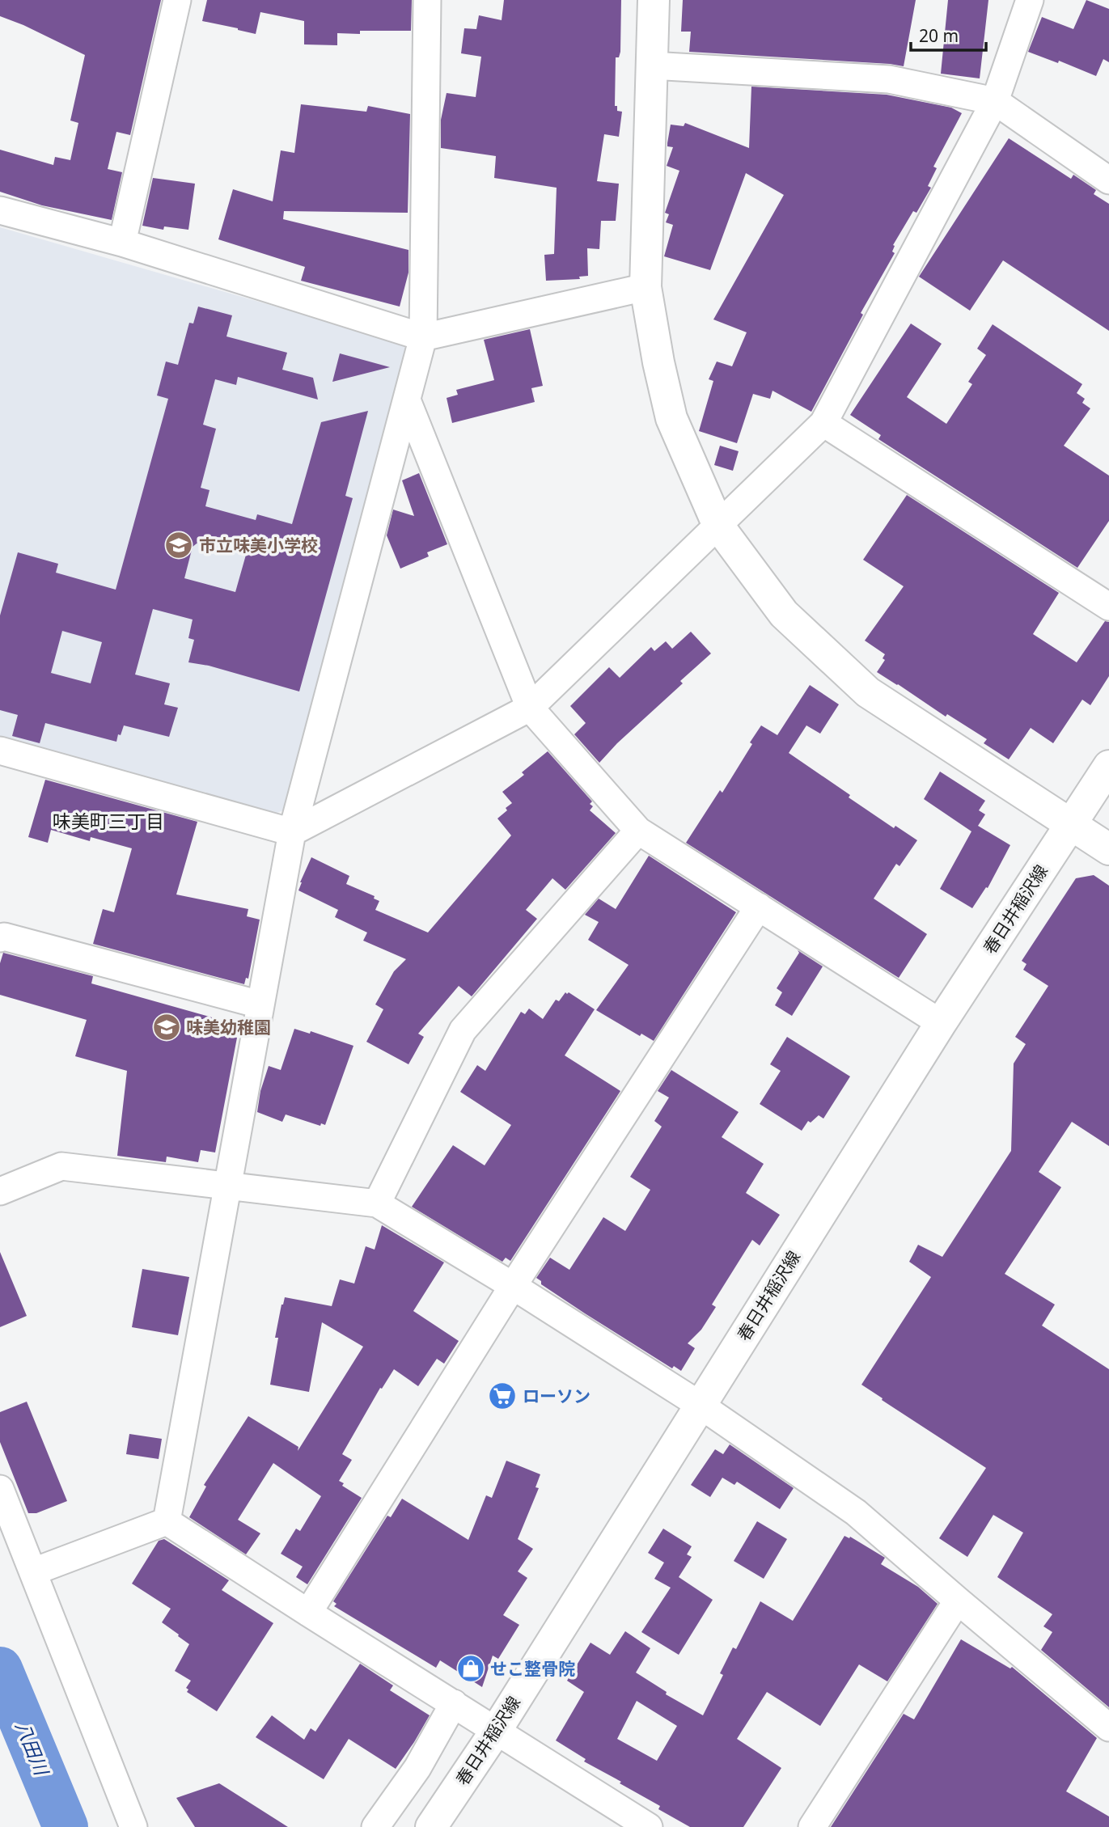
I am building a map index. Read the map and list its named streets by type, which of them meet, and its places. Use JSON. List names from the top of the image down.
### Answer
{
  "streets": {
    "main road": ["春日井稲沢線"]
  },
  "districts": ["味美町三丁目"],
  "water": ["八田川"],
  "places": {
    "school or university": ["市立味美小学校", "味美幼稚園"],
    "supermarket": ["ローソン"],
    "shop": ["せこ整骨院"]
  },
  "scale_bar": "20 m"
}
